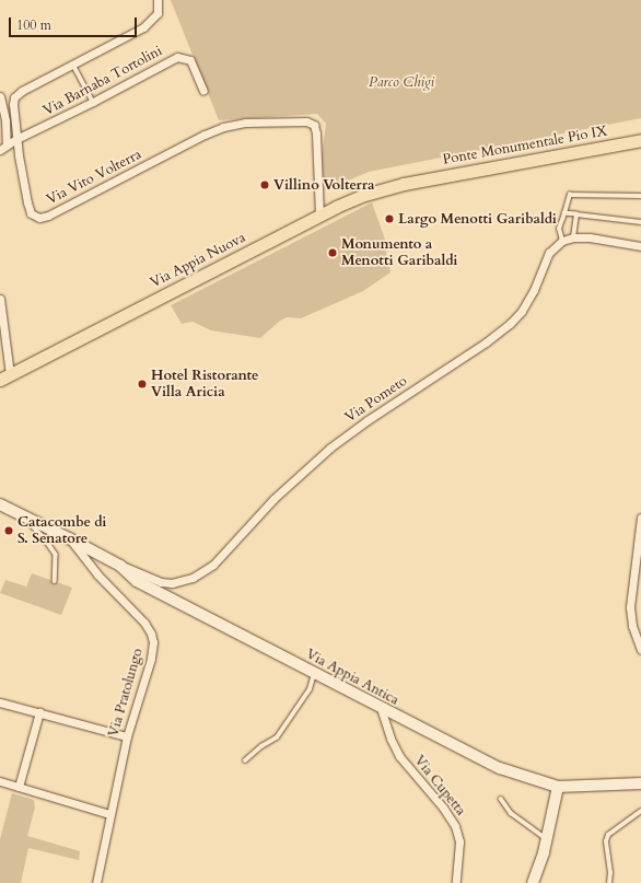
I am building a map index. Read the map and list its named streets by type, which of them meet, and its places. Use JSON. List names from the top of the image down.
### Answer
{
  "streets": {
    "main road": ["Ponte Monumentale Pio IX", "Via Appia Nuova"],
    "street": [
      "Via Barnaba Tortolini",
      "Via Vito Volterra",
      "Via Pometo",
      "Via Appia Antica",
      "Via Pratolungo",
      "Via Cupetta"
    ]
  },
  "crossings": [
    ["Via Barnaba Tortolini", "Via Vito Volterra"],
    ["Ponte Monumentale Pio IX", "Via Appia Nuova"],
    ["Via Vito Volterra", "Via Appia Nuova"],
    ["Via Pometo", "Via Appia Antica"],
    ["Via Appia Antica", "Via Pratolungo"],
    ["Via Appia Antica", "Via Cupetta"]
  ],
  "parks": ["Parco Chigi"],
  "places": [
    "Villino Volterra",
    "Largo Menotti Garibaldi",
    "Monumento a Menotti Garibaldi",
    "Hotel Ristorante Villa Aricia",
    "Catacombe di S. Senatore"
  ],
  "scale_bar": "100 m"
}
